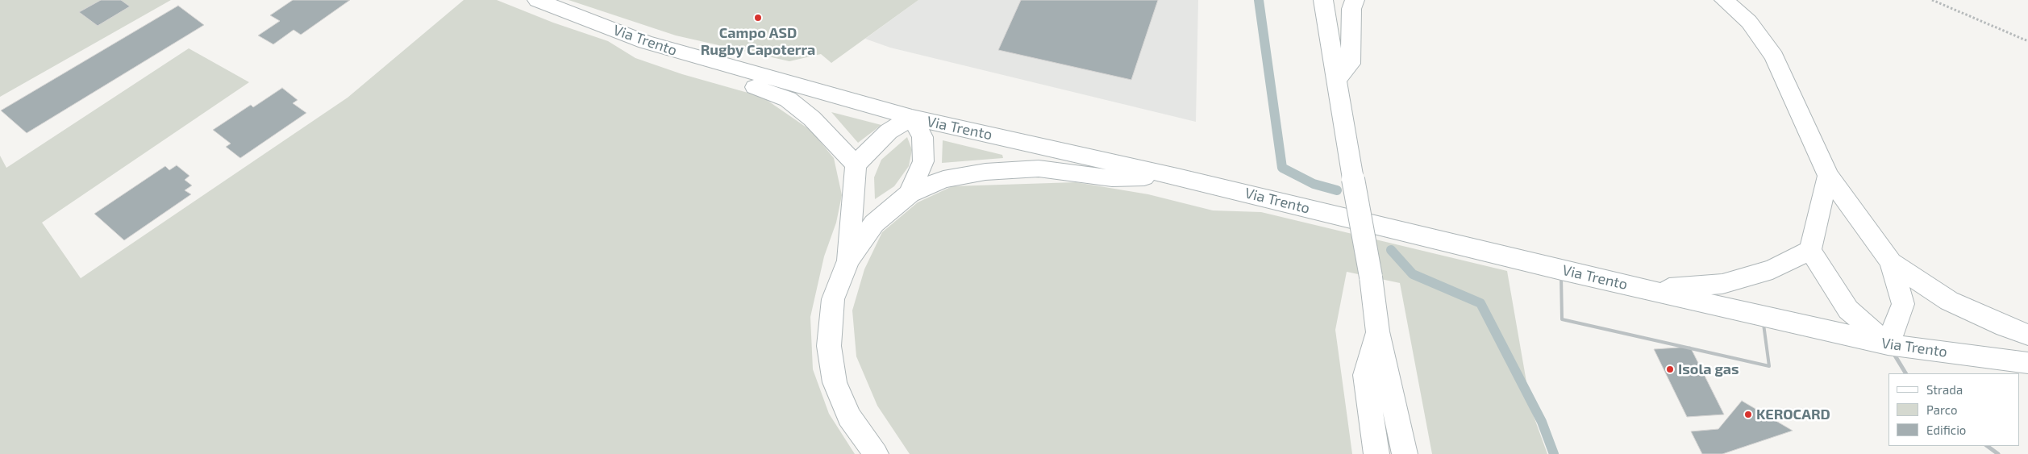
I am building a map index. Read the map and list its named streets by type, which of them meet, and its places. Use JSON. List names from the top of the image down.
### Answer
{
  "streets": {
    "street": ["Via Trento"]
  },
  "places": ["Campo ASD Rugby Capoterra", "Isola gas", "KEROCARD"],
  "legend": ["Strada", "Parco", "Edificio"]
}
